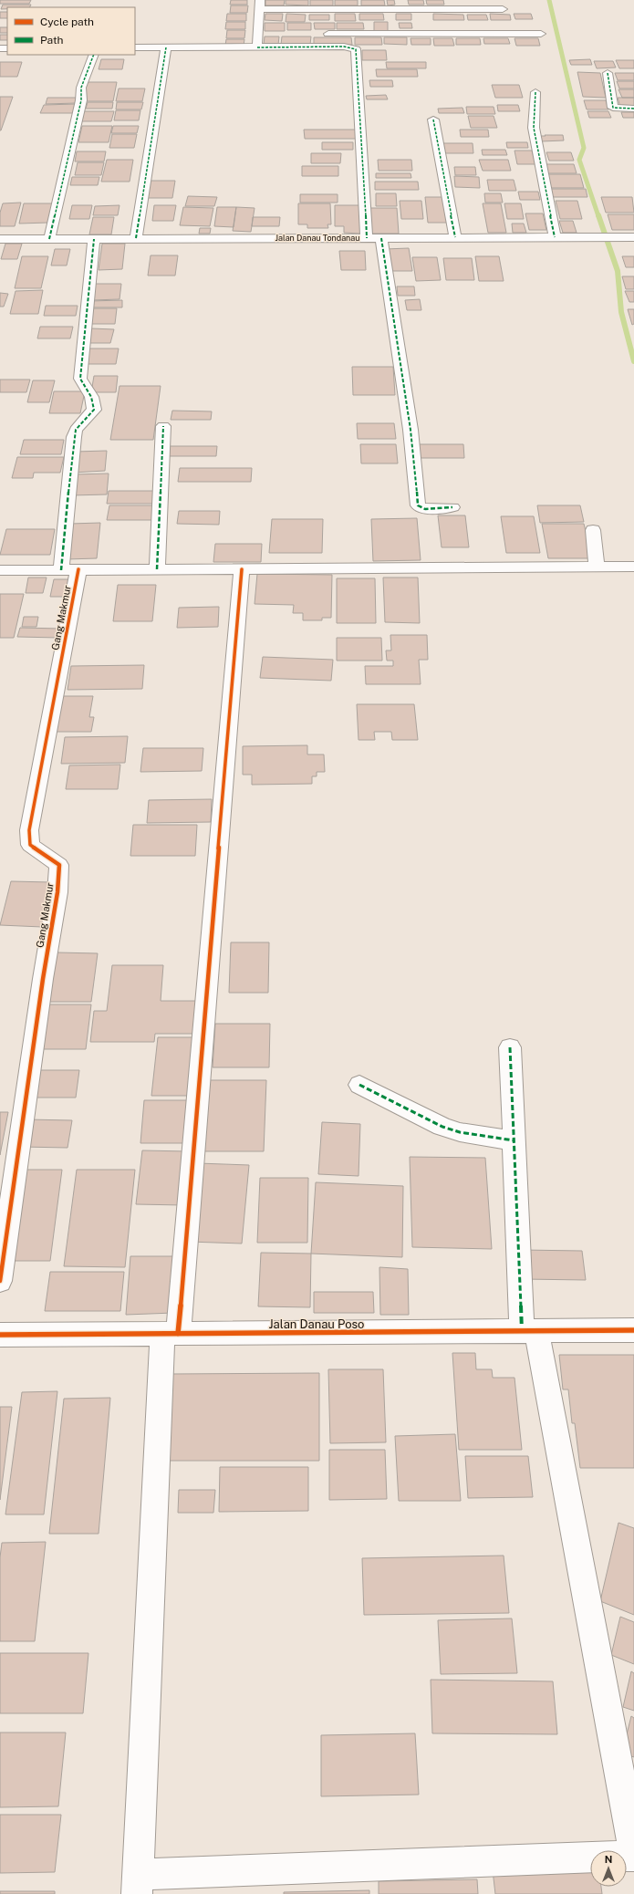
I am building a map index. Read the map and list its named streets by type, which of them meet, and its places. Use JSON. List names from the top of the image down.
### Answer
{
  "streets": {
    "street": ["Jalan Danau Tondanau", "Gang Makmur", "Jalan Danau Poso"]
  },
  "legend": ["Cycle path", "Path"],
  "north": "top"
}
